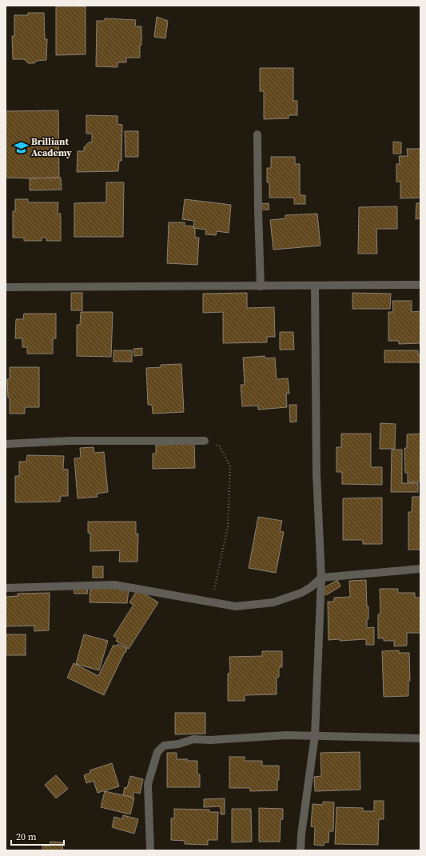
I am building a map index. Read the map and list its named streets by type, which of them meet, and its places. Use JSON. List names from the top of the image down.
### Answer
{
  "places": {
    "school or university": ["Brilliant Academy"]
  },
  "scale_bar": "20 m"
}
